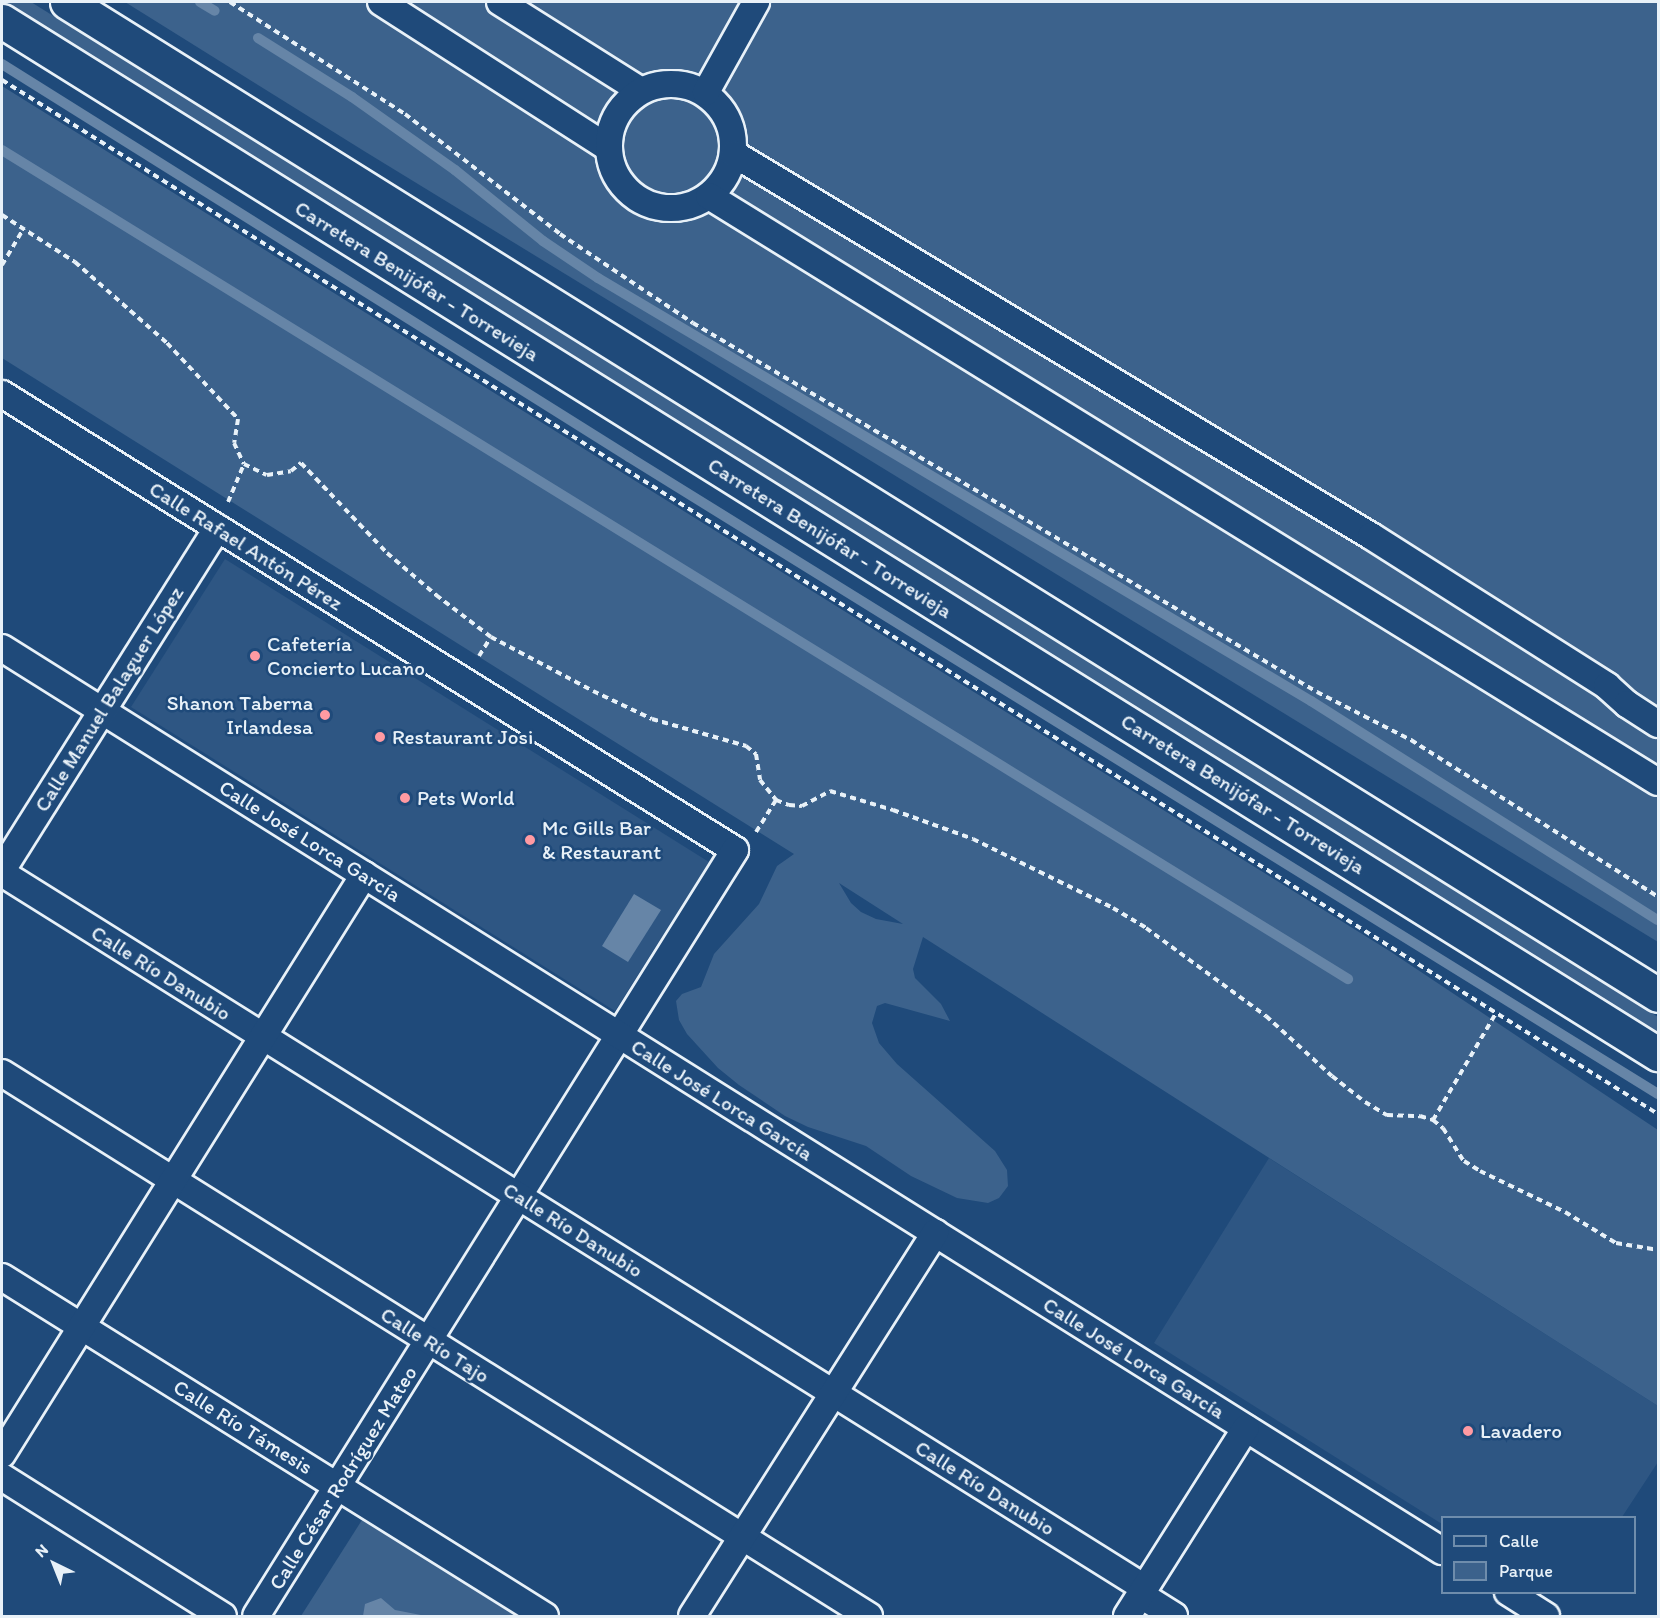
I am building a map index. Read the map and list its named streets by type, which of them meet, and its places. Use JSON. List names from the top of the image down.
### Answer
{
  "streets": {
    "main road": ["Carretera Benijófar - Torrevieja"],
    "street": [
      "Calle Rafael Antón Pérez",
      "Calle Manuel Balaguer López",
      "Calle José Lorca García",
      "Calle Río Danubio",
      "Calle Río Tajo",
      "Calle Río Támesis",
      "Calle César Rodríguez Mateo"
    ]
  },
  "crossings": [
    ["Calle Rafael Antón Pérez", "Calle Manuel Balaguer López"],
    ["Calle Rafael Antón Pérez", "Calle César Rodríguez Mateo"],
    ["Calle Manuel Balaguer López", "Calle José Lorca García"],
    ["Calle Manuel Balaguer López", "Calle Río Danubio"],
    ["Calle José Lorca García", "Calle César Rodríguez Mateo"],
    ["Calle Río Danubio", "Calle César Rodríguez Mateo"],
    ["Calle Río Tajo", "Calle César Rodríguez Mateo"],
    ["Calle Río Támesis", "Calle César Rodríguez Mateo"]
  ],
  "places": [
    "Cafetería Concierto Lucano",
    "Shanon Taberna Irlandesa",
    "Restaurant Josi",
    "Pets World",
    "Mc Gills Bar & Restaurant",
    "Lavadero"
  ],
  "legend": ["Calle", "Parque"],
  "north": "top left"
}
